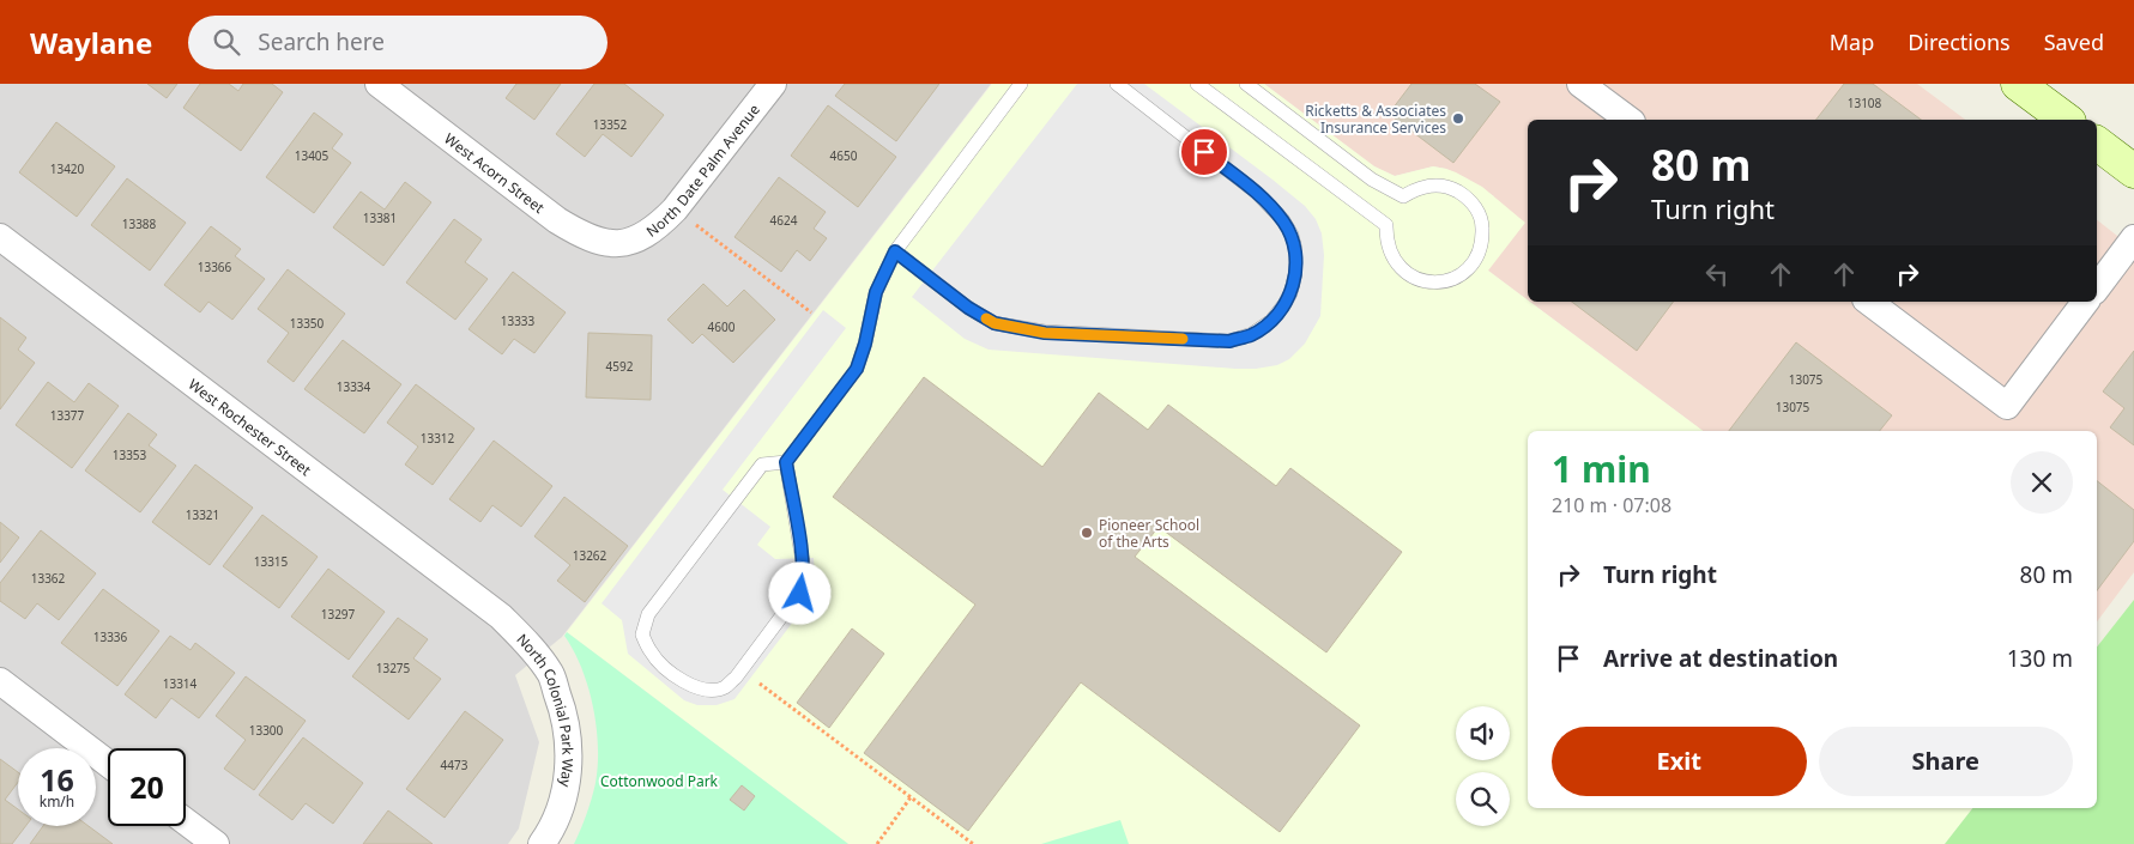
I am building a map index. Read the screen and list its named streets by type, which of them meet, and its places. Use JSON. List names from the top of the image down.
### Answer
{
  "streets": {
    "street": [
      "North Date Palm Avenue",
      "West Acorn Street",
      "West Rochester Street",
      "North Colonial Park Way"
    ]
  },
  "crossings": [
    ["North Date Palm Avenue", "West Acorn Street"],
    ["West Rochester Street", "North Colonial Park Way"]
  ],
  "parks": ["Cottonwood Park"],
  "places": ["Ricketts & Associates Insurance Services", "Pioneer School of the Arts"],
  "house_numbers": [
    "13108",
    "13352",
    "13405",
    "4650",
    "13420",
    "13381",
    "4624",
    "13388",
    "13366",
    "13333",
    "13350",
    "4600",
    "4592",
    "13075",
    "13334",
    "13075",
    "13377",
    "13312",
    "13353",
    "13321",
    "13262",
    "13315",
    "13362",
    "13297",
    "13336",
    "13275",
    "13314",
    "13300",
    "4473"
  ],
  "page": {
    "header": "Waylane",
    "search": "Search here",
    "nav": ["Map", "Directions", "Saved"],
    "turn": ["80 m", "Turn right"],
    "heading": ["1 min", "210 m · 07:08"],
    "list": [
      {
        "name": "Turn right",
        "value": "80 m"
      },
      {
        "name": "Arrive at destination",
        "value": "130 m"
      }
    ],
    "buttons": ["Exit", "Share"],
    "speed": "16 km/h",
    "limit": "20"
  }
}
